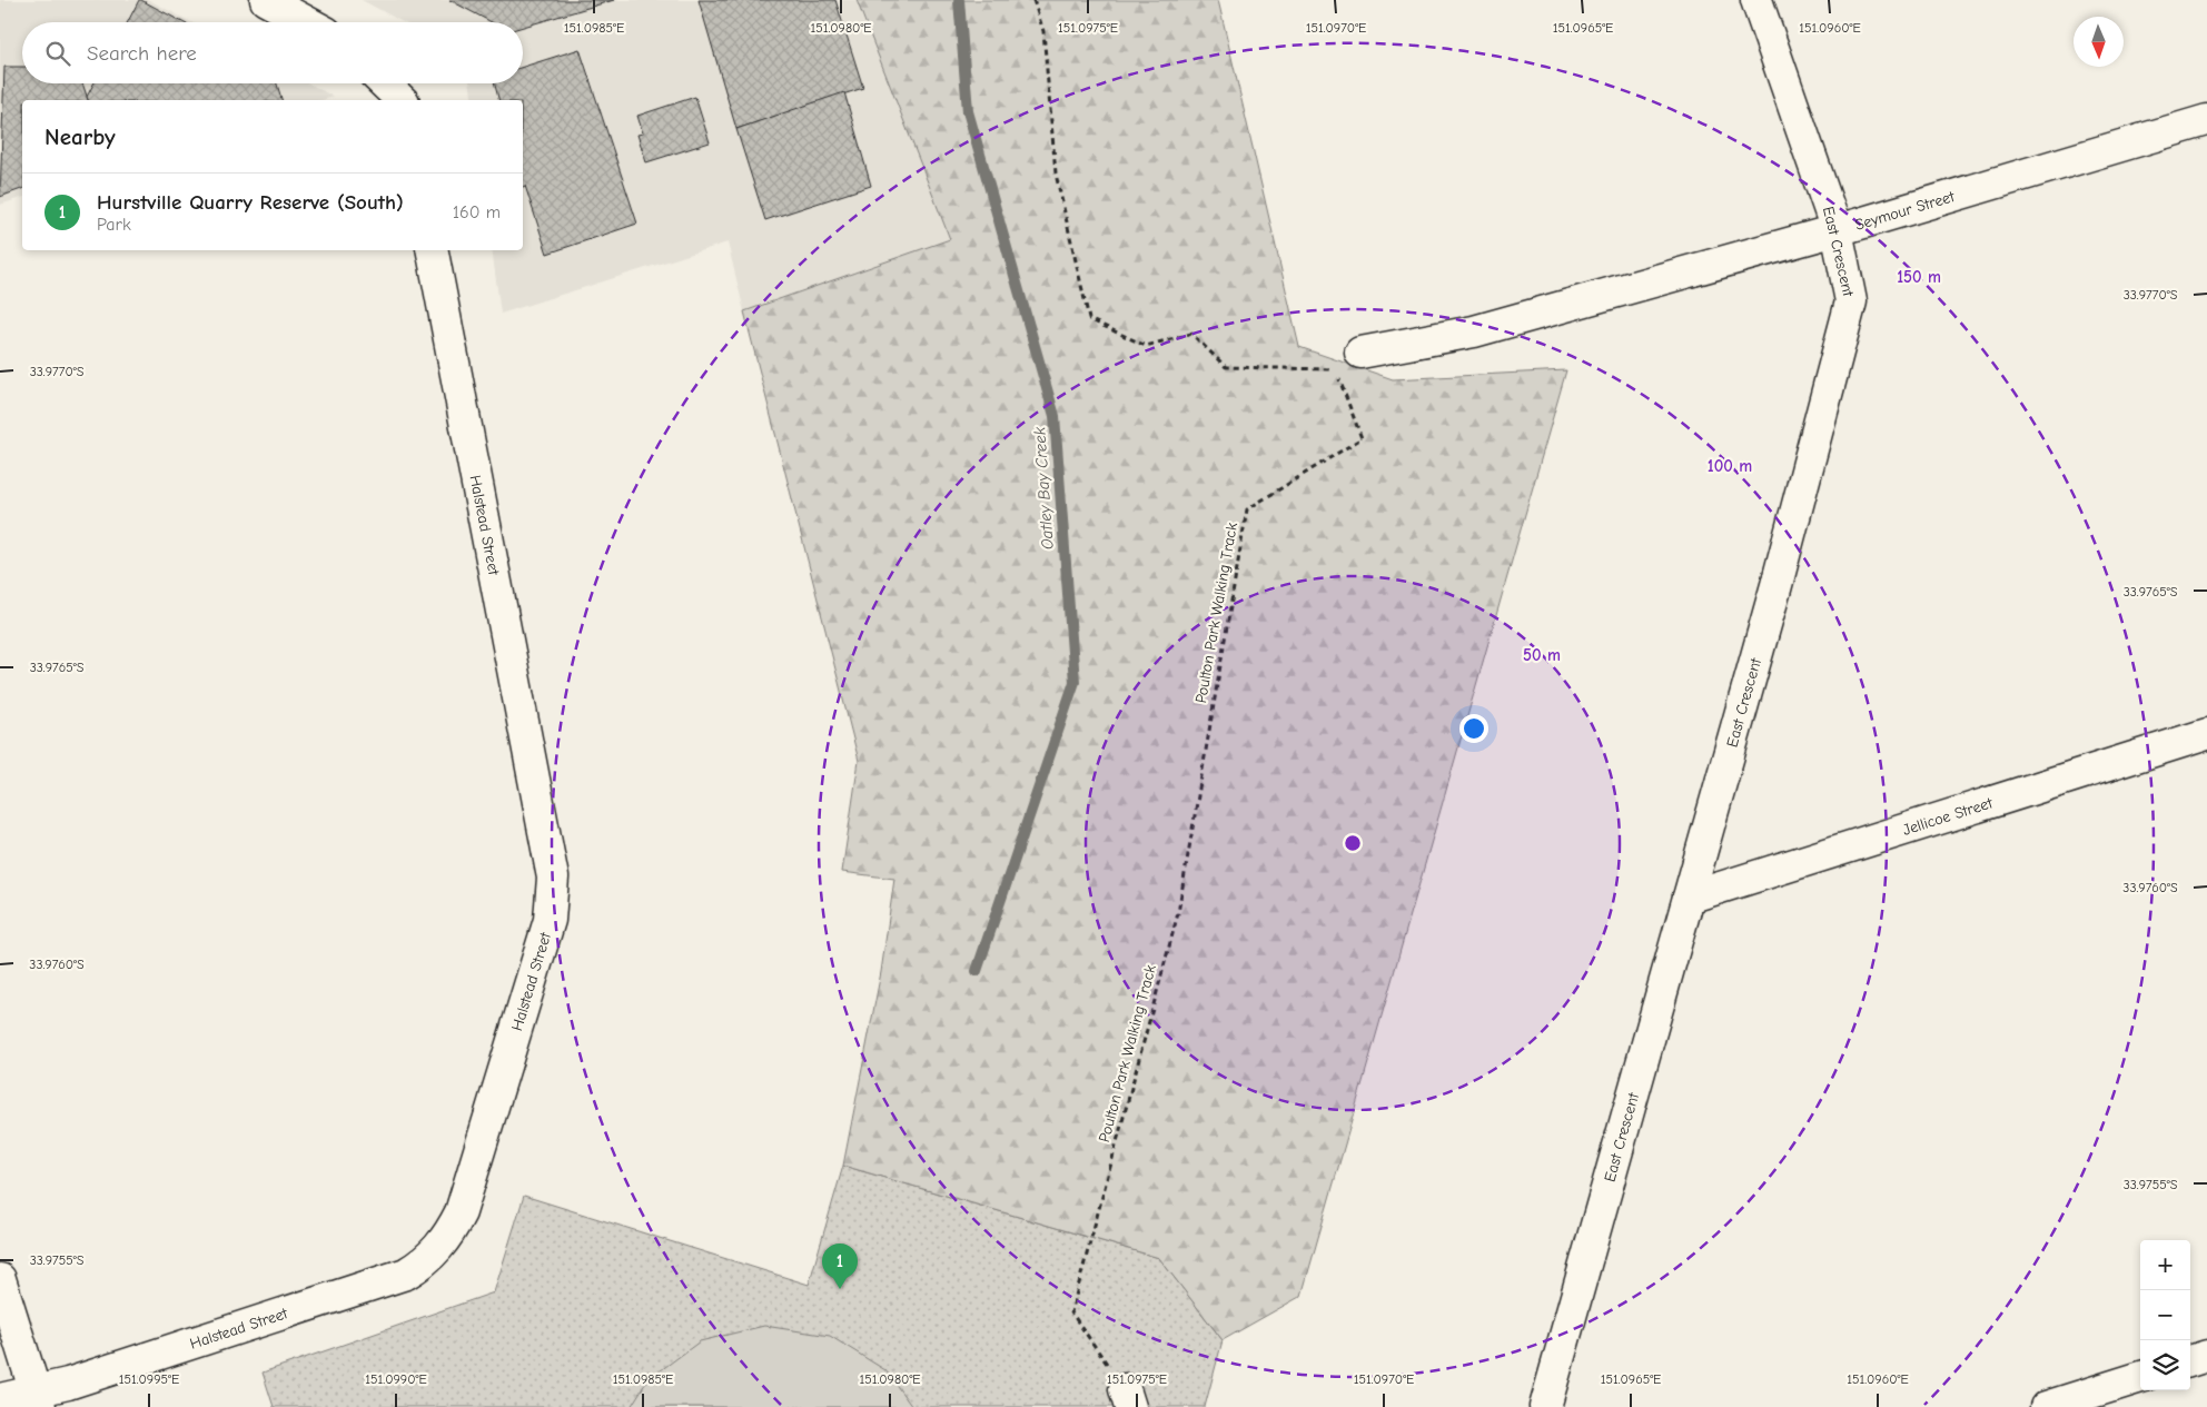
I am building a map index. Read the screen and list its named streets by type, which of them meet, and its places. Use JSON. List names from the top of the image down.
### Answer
{
  "streets": {
    "street": [
      "Seymour Street",
      "East Crescent",
      "Halstead Street",
      "Jellicoe Street"
    ],
    "path": ["Poulton Park Walking Track"]
  },
  "crossings": [
    ["Seymour Street", "East Crescent"],
    ["East Crescent", "Jellicoe Street"]
  ],
  "water": ["Oatley Bay Creek"],
  "north": "bottom",
  "page": {
    "search": "Search here",
    "heading": "Nearby",
    "list": [
      {
        "mark": "1",
        "name": "Hurstville Quarry Reserve (South)",
        "note": "Park",
        "value": "160 m"
      }
    ],
    "map_buttons": ["+", "−"],
    "pins": "1"
  },
  "coordinates": [
    "151.0985°E",
    "151.0980°E",
    "151.0975°E",
    "151.0970°E",
    "151.0965°E",
    "151.0960°E",
    "33.9770°S",
    "33.9765°S",
    "33.9760°S",
    "33.9755°S",
    "151.0995°E",
    "151.0990°E"
  ],
  "rings": ["150 m", "100 m", "50 m"]
}
